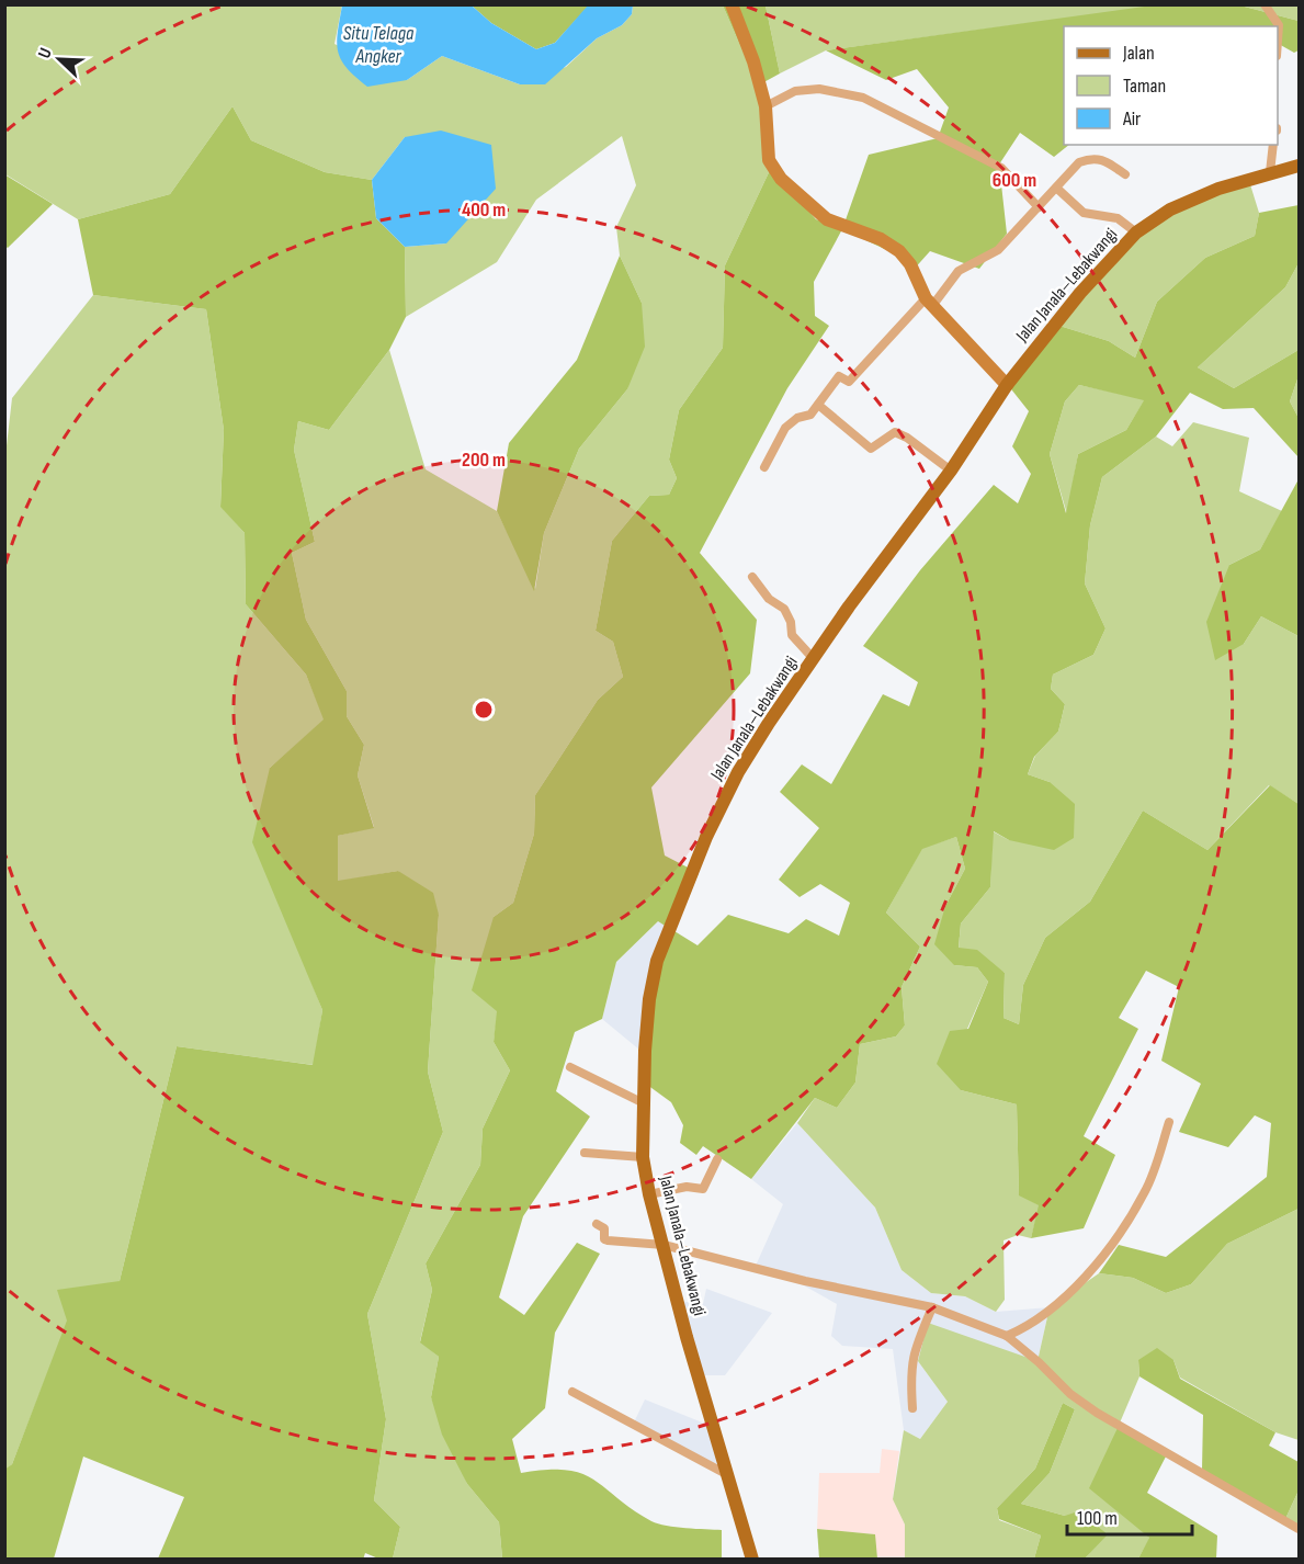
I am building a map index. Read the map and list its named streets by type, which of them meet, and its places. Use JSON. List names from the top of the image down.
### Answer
{
  "streets": {
    "main road": ["Jalan Janala–Lebakwangi"]
  },
  "water": ["Situ Telaga Angker"],
  "legend": ["Jalan", "Taman", "Air"],
  "scale_bar": "100 m",
  "north": "top left",
  "rings": ["600 m", "400 m", "200 m"]
}
